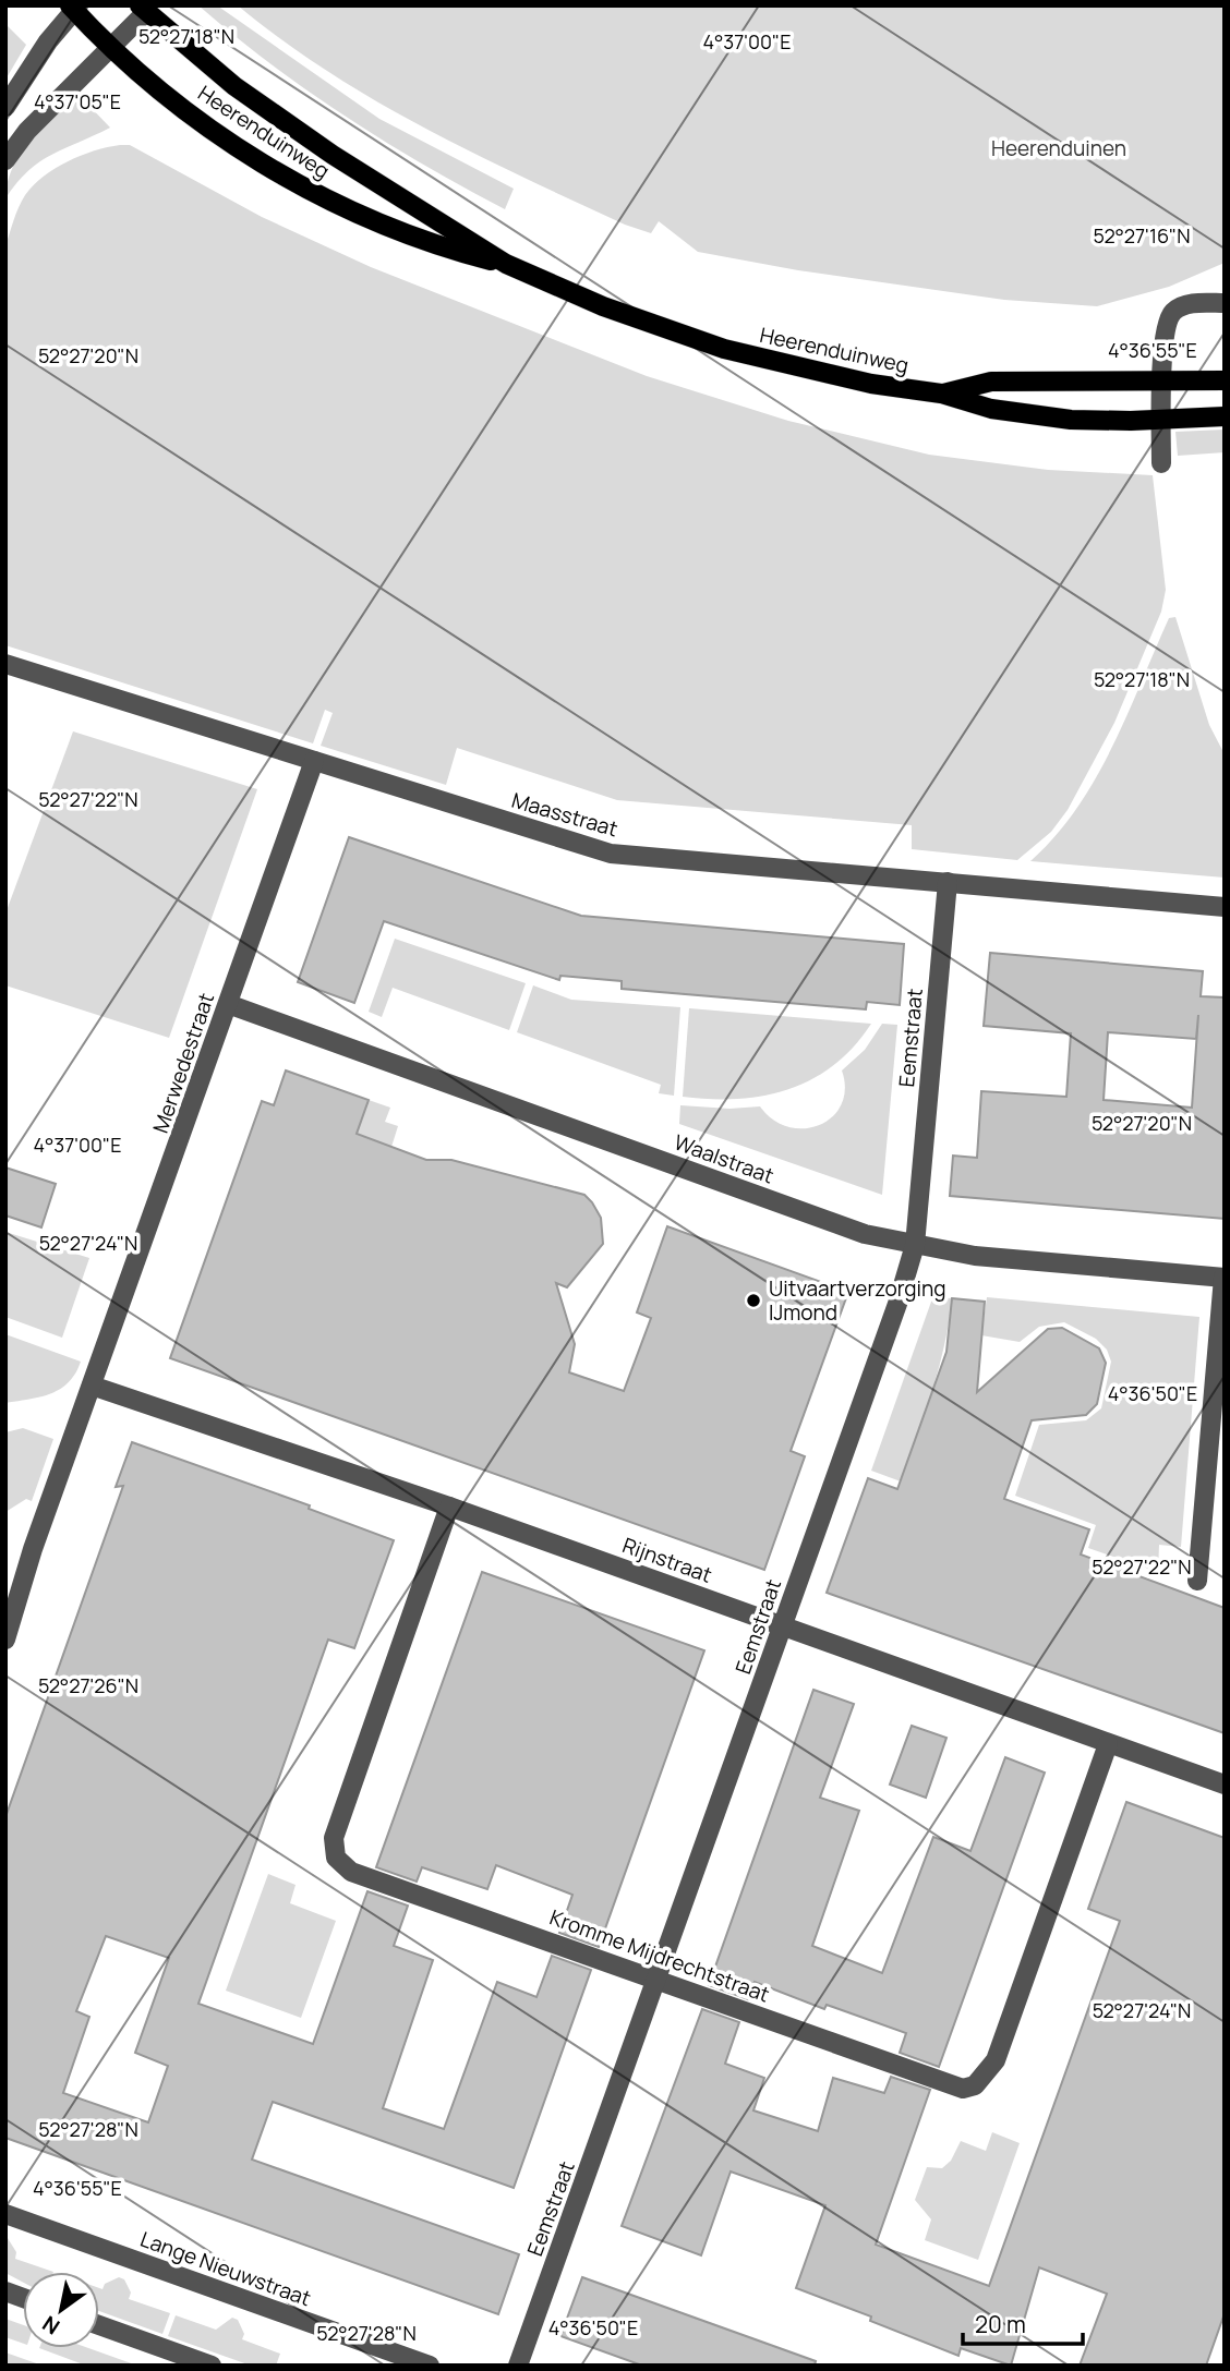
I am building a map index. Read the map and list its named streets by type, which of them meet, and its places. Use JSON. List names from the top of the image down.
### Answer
{
  "streets": {
    "main road": ["Heerenduinweg"],
    "street": [
      "Maasstraat",
      "Eemstraat",
      "Merwedestraat",
      "Waalstraat",
      "Rijnstraat",
      "Kromme Mijdrechtstraat",
      "Lange Nieuwstraat"
    ]
  },
  "crossings": [
    ["Maasstraat", "Eemstraat"],
    ["Maasstraat", "Merwedestraat"],
    ["Eemstraat", "Waalstraat"],
    ["Eemstraat", "Rijnstraat"],
    ["Eemstraat", "Kromme Mijdrechtstraat"],
    ["Merwedestraat", "Waalstraat"],
    ["Merwedestraat", "Rijnstraat"],
    ["Rijnstraat", "Kromme Mijdrechtstraat"]
  ],
  "parks": ["Heerenduinen"],
  "places": ["Uitvaartverzorging IJmond"],
  "scale_bar": "20 m",
  "north": "bottom left",
  "coordinates": [
    "52°27'18\"N",
    "4°37'00\"E",
    "4°37'05\"E",
    "52°27'16\"N",
    "4°36'55\"E",
    "52°27'20\"N",
    "52°27'22\"N",
    "52°27'24\"N",
    "4°36'50\"E",
    "52°27'26\"N",
    "52°27'28\"N"
  ]
}
